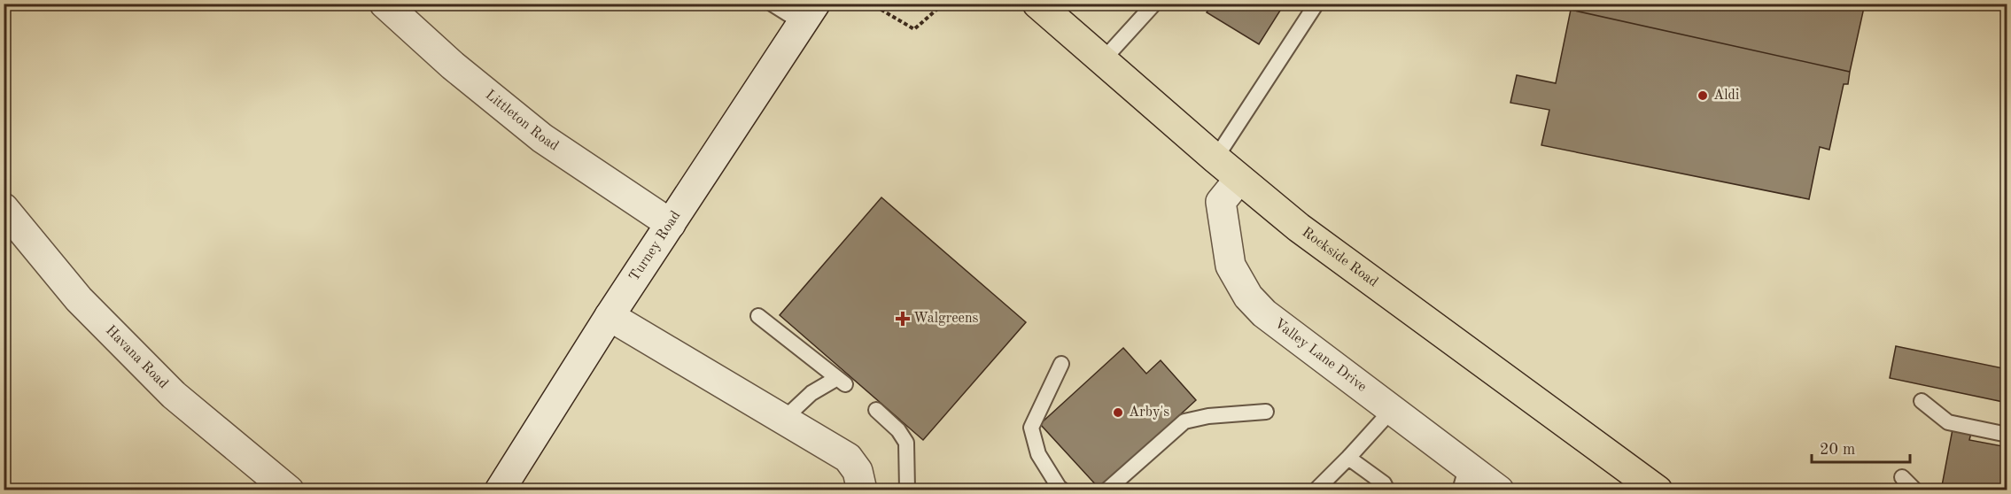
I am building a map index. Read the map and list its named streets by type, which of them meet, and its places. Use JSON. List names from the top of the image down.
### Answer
{
  "streets": {
    "main road": ["Rockside Road"],
    "street": [
      "Littleton Road",
      "Turney Road",
      "Valley Lane Drive",
      "Havana Road"
    ]
  },
  "crossings": [
    ["Littleton Road", "Turney Road"],
    ["Rockside Road", "Valley Lane Drive"]
  ],
  "places": {
    "other": ["Aldi", "Arby's"],
    "health": ["Walgreens"]
  },
  "scale_bar": "20 m"
}
